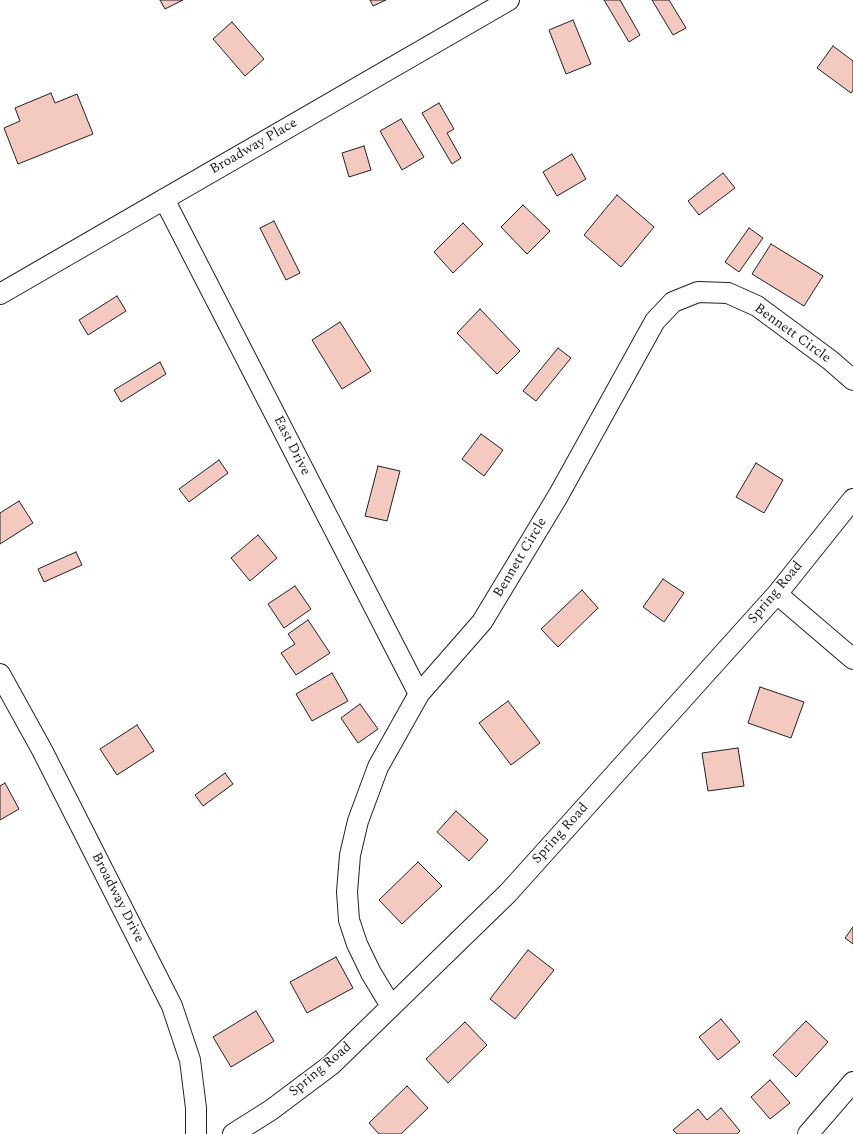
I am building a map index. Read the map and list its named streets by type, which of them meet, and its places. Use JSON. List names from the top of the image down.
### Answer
{
  "streets": {
    "street": [
      "Broadway Place",
      "Bennett Circle",
      "East Drive",
      "Spring Road",
      "Broadway Drive"
    ]
  },
  "crossings": [
    ["Broadway Place", "East Drive"],
    ["Bennett Circle", "East Drive"],
    ["Bennett Circle", "Spring Road"]
  ]
}
